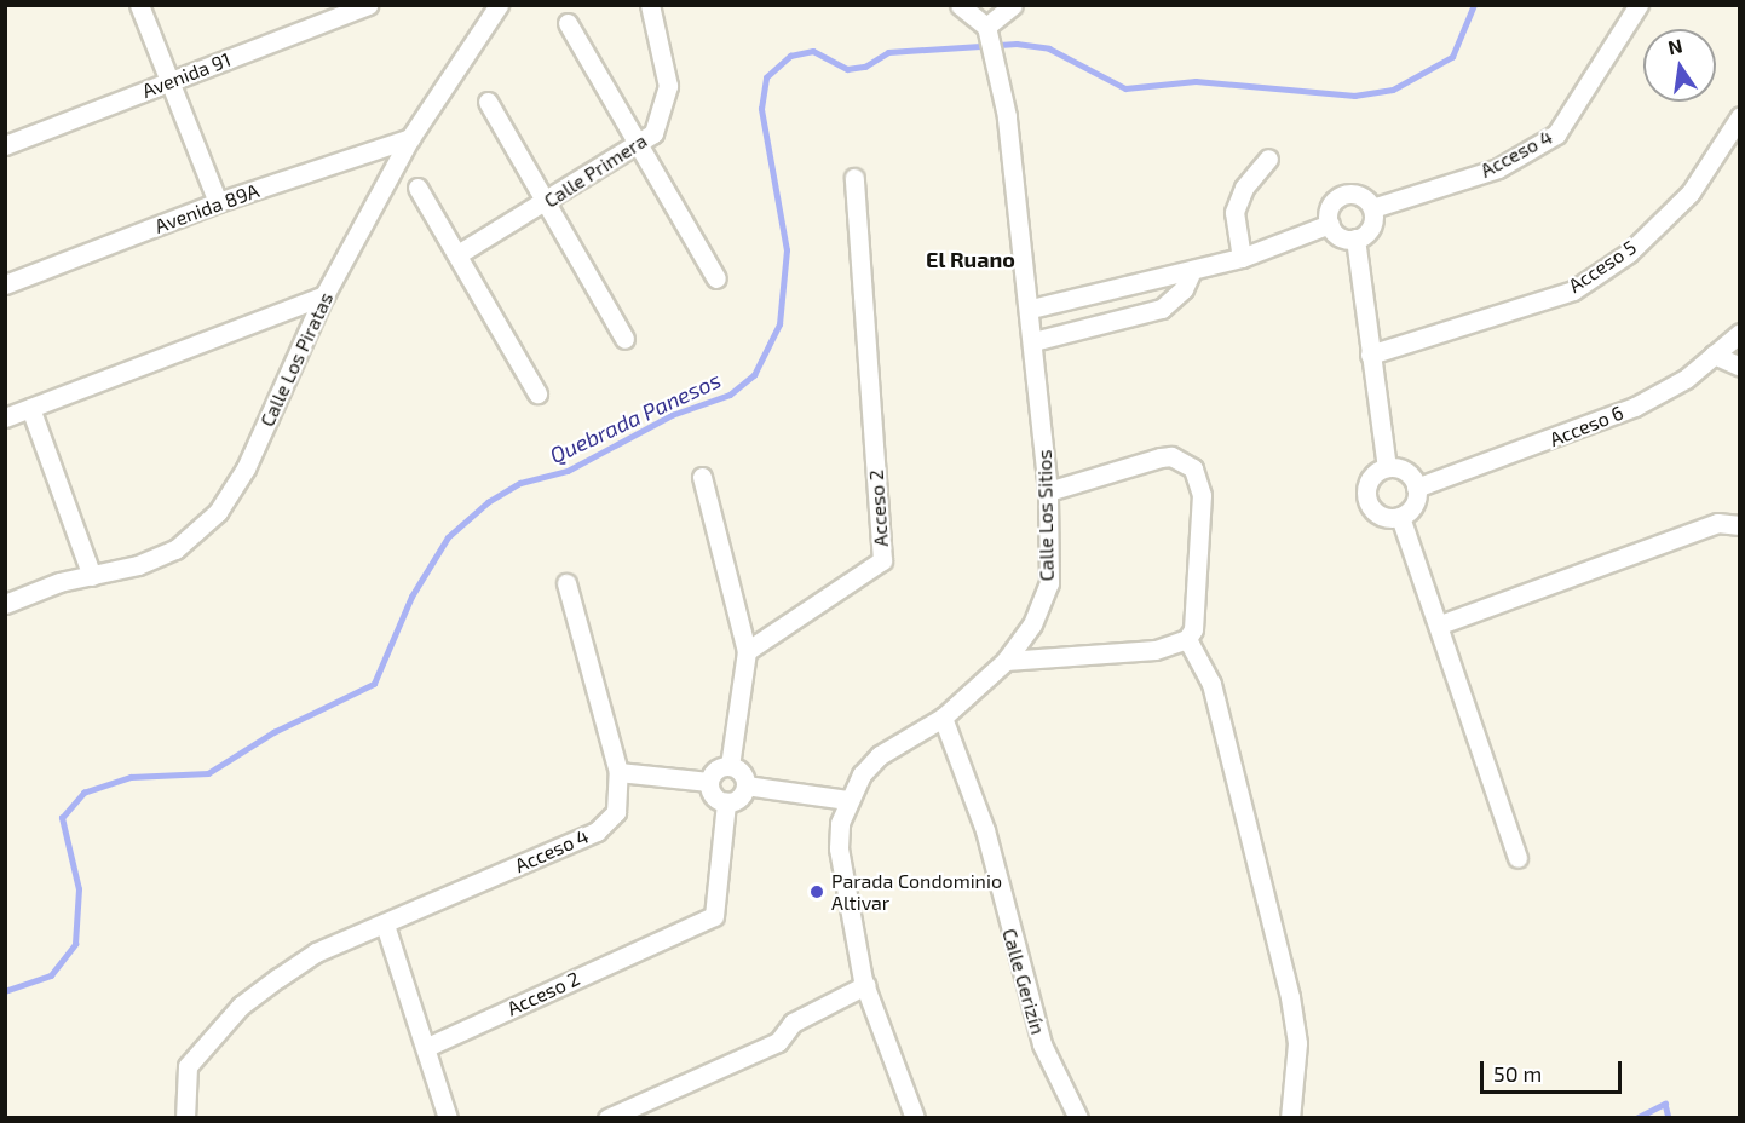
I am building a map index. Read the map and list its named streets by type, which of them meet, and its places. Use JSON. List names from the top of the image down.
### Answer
{
  "streets": {
    "street": [
      "Avenida 91",
      "Acceso 4",
      "Calle Primera",
      "Avenida 89A",
      "Acceso 5",
      "Calle Los Piratas",
      "Acceso 6",
      "Acceso 2",
      "Calle Los Sitios",
      "Calle Gerizín"
    ]
  },
  "crossings": [
    ["Avenida 89A", "Calle Los Piratas"],
    ["Calle Los Sitios", "Calle Gerizín"]
  ],
  "districts": ["El Ruano"],
  "water": ["Quebrada Panesos"],
  "places": ["Parada Condominio Altivar"],
  "scale_bar": "50 m",
  "north": "top"
}
